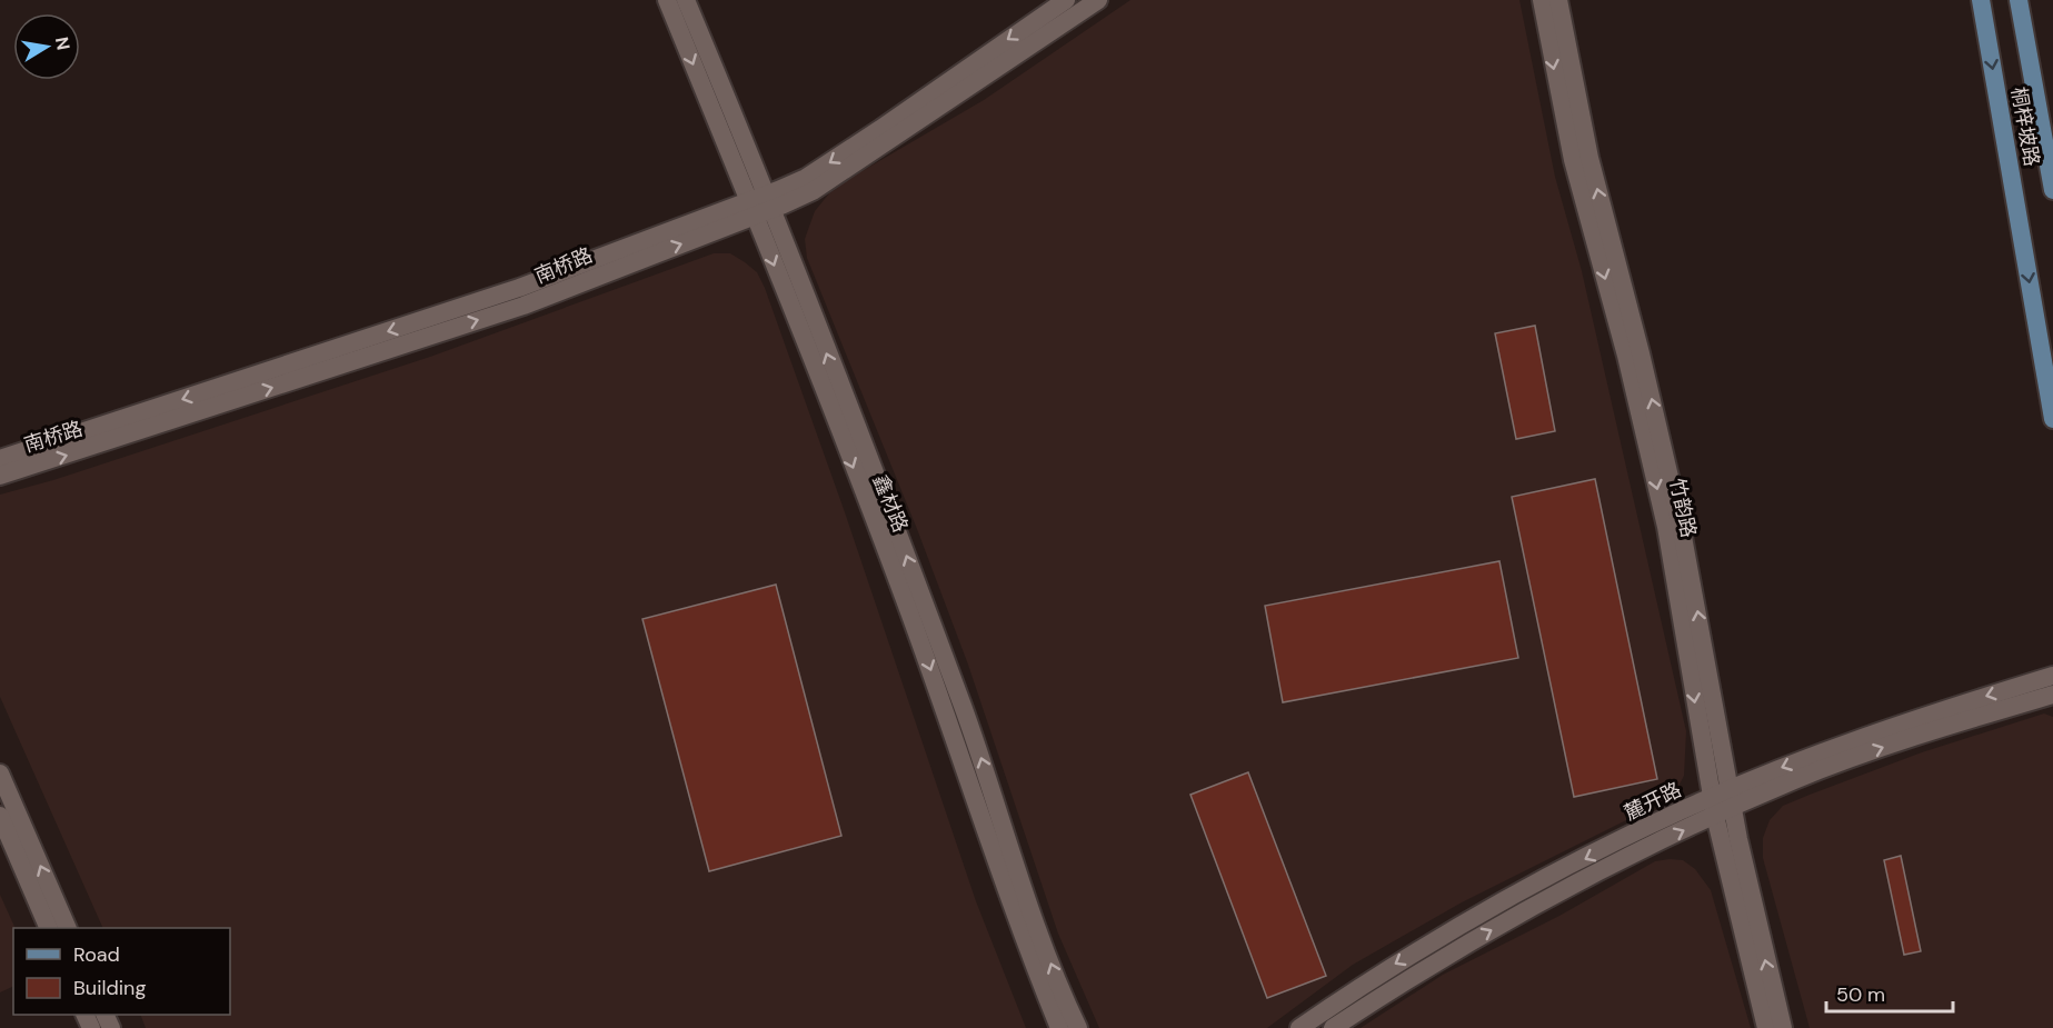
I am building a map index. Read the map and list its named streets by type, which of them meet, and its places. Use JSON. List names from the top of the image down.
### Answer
{
  "streets": {
    "main road": [
      "桐梓坡路",
      "南桥路",
      "鑫材路",
      "竹韵路",
      "麓开路"
    ]
  },
  "crossings": [
    ["南桥路", "鑫材路"],
    ["竹韵路", "麓开路"]
  ],
  "legend": ["Road", "Building"],
  "scale_bar": "50 m",
  "north": "right"
}
